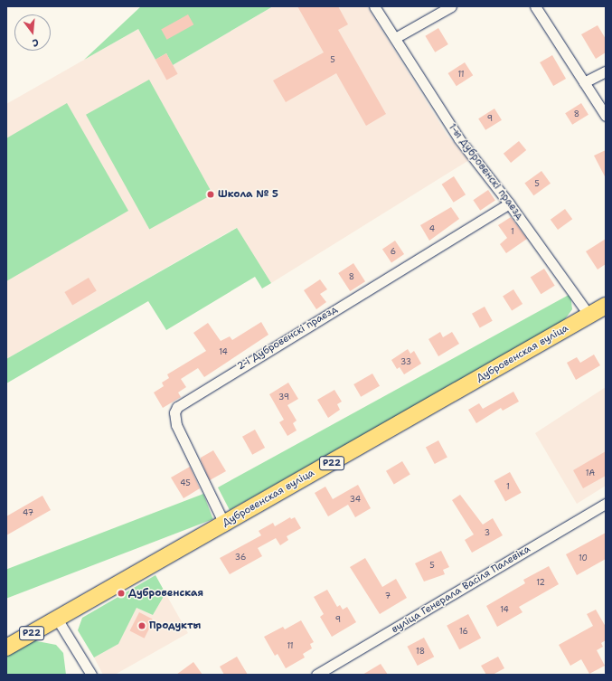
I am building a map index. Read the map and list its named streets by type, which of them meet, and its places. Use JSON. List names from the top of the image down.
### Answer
{
  "streets": {
    "main road": ["Дубровенская вуліца", "Р22"],
    "street": ["1-ы Дубровенскі праезд", "2-і Дубровенскі праезд", "вуліца Генерала Васіля Палевіка"]
  },
  "crossings": [
    ["1-ы Дубровенскі праезд", "2-і Дубровенскі праезд"],
    ["1-ы Дубровенскі праезд", "Дубровенская вуліца"],
    ["2-і Дубровенскі праезд", "Дубровенская вуліца"]
  ],
  "places": ["Школа № 5", "Дубровенская", "Продукты"],
  "house_numbers": [
    "5",
    "11",
    "8",
    "9",
    "5",
    "4",
    "1",
    "6",
    "8",
    "14",
    "33",
    "39",
    "1А",
    "45",
    "1",
    "34",
    "47",
    "3",
    "36",
    "10",
    "5",
    "12",
    "7",
    "14",
    "9",
    "16",
    "11",
    "18"
  ],
  "north": "bottom"
}
